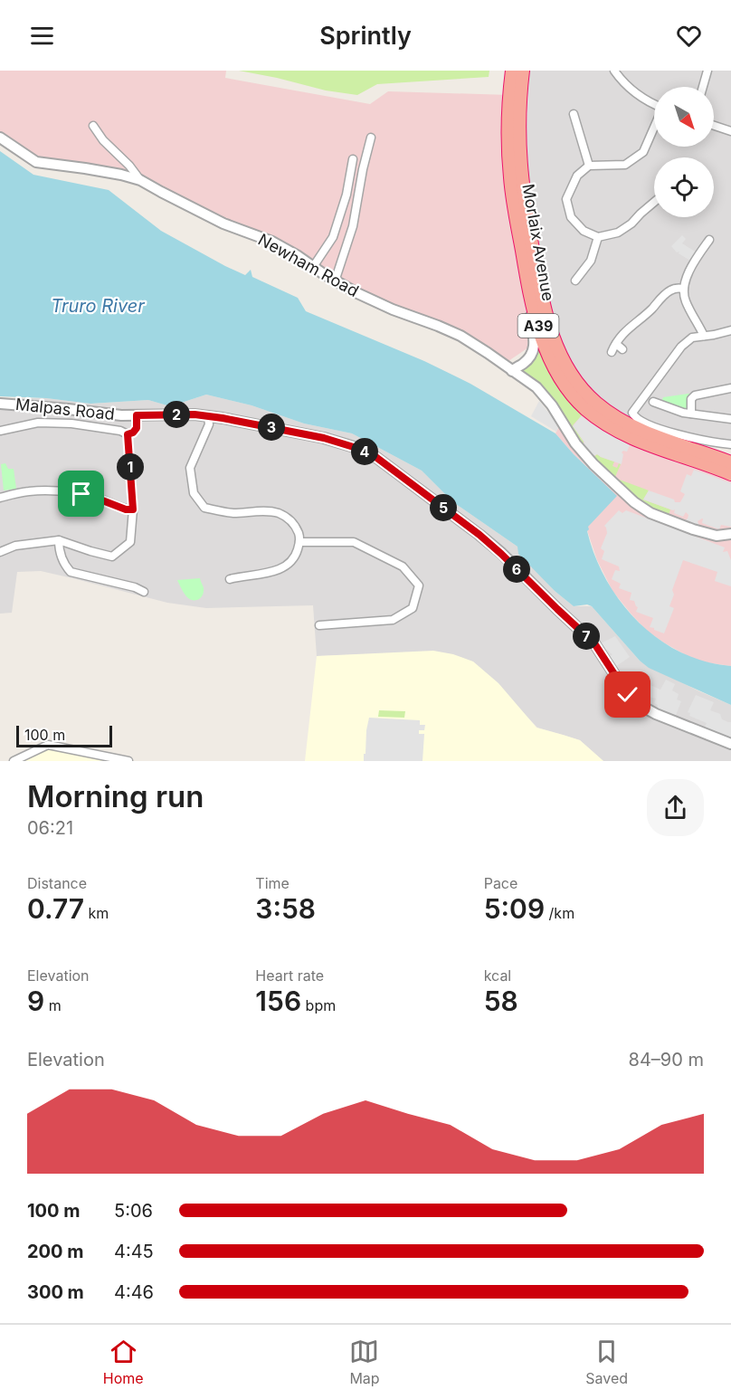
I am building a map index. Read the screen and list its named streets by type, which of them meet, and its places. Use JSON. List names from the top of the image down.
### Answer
{
  "streets": {
    "highway": ["Morlaix Avenue", "A39"],
    "street": ["Newham Road", "Malpas Road"]
  },
  "water": ["Truro River"],
  "scale_bar": "100 m",
  "north": "bottom right",
  "page": {
    "header": "Sprintly",
    "pins": [
      "2",
      "3",
      "4",
      "1",
      "5",
      "6",
      "7"
    ],
    "scale": "100 m",
    "heading": ["Morning run", "06:21"],
    "stats": [
      ["Distance", "0.77 km"],
      ["Time", "3:58"],
      ["Pace", "5:09 /km"],
      ["Elevation", "9 m"],
      ["Heart rate", "156 bpm"],
      ["kcal", "58"]
    ],
    "chart": ["Elevation", "84–90 m"],
    "list": [
      {
        "name": "100 m",
        "note": "5:06"
      },
      {
        "name": "200 m",
        "note": "4:45"
      },
      {
        "name": "300 m",
        "note": "4:46"
      }
    ],
    "tabs": ["Home", "Map", "Saved"]
  }
}
